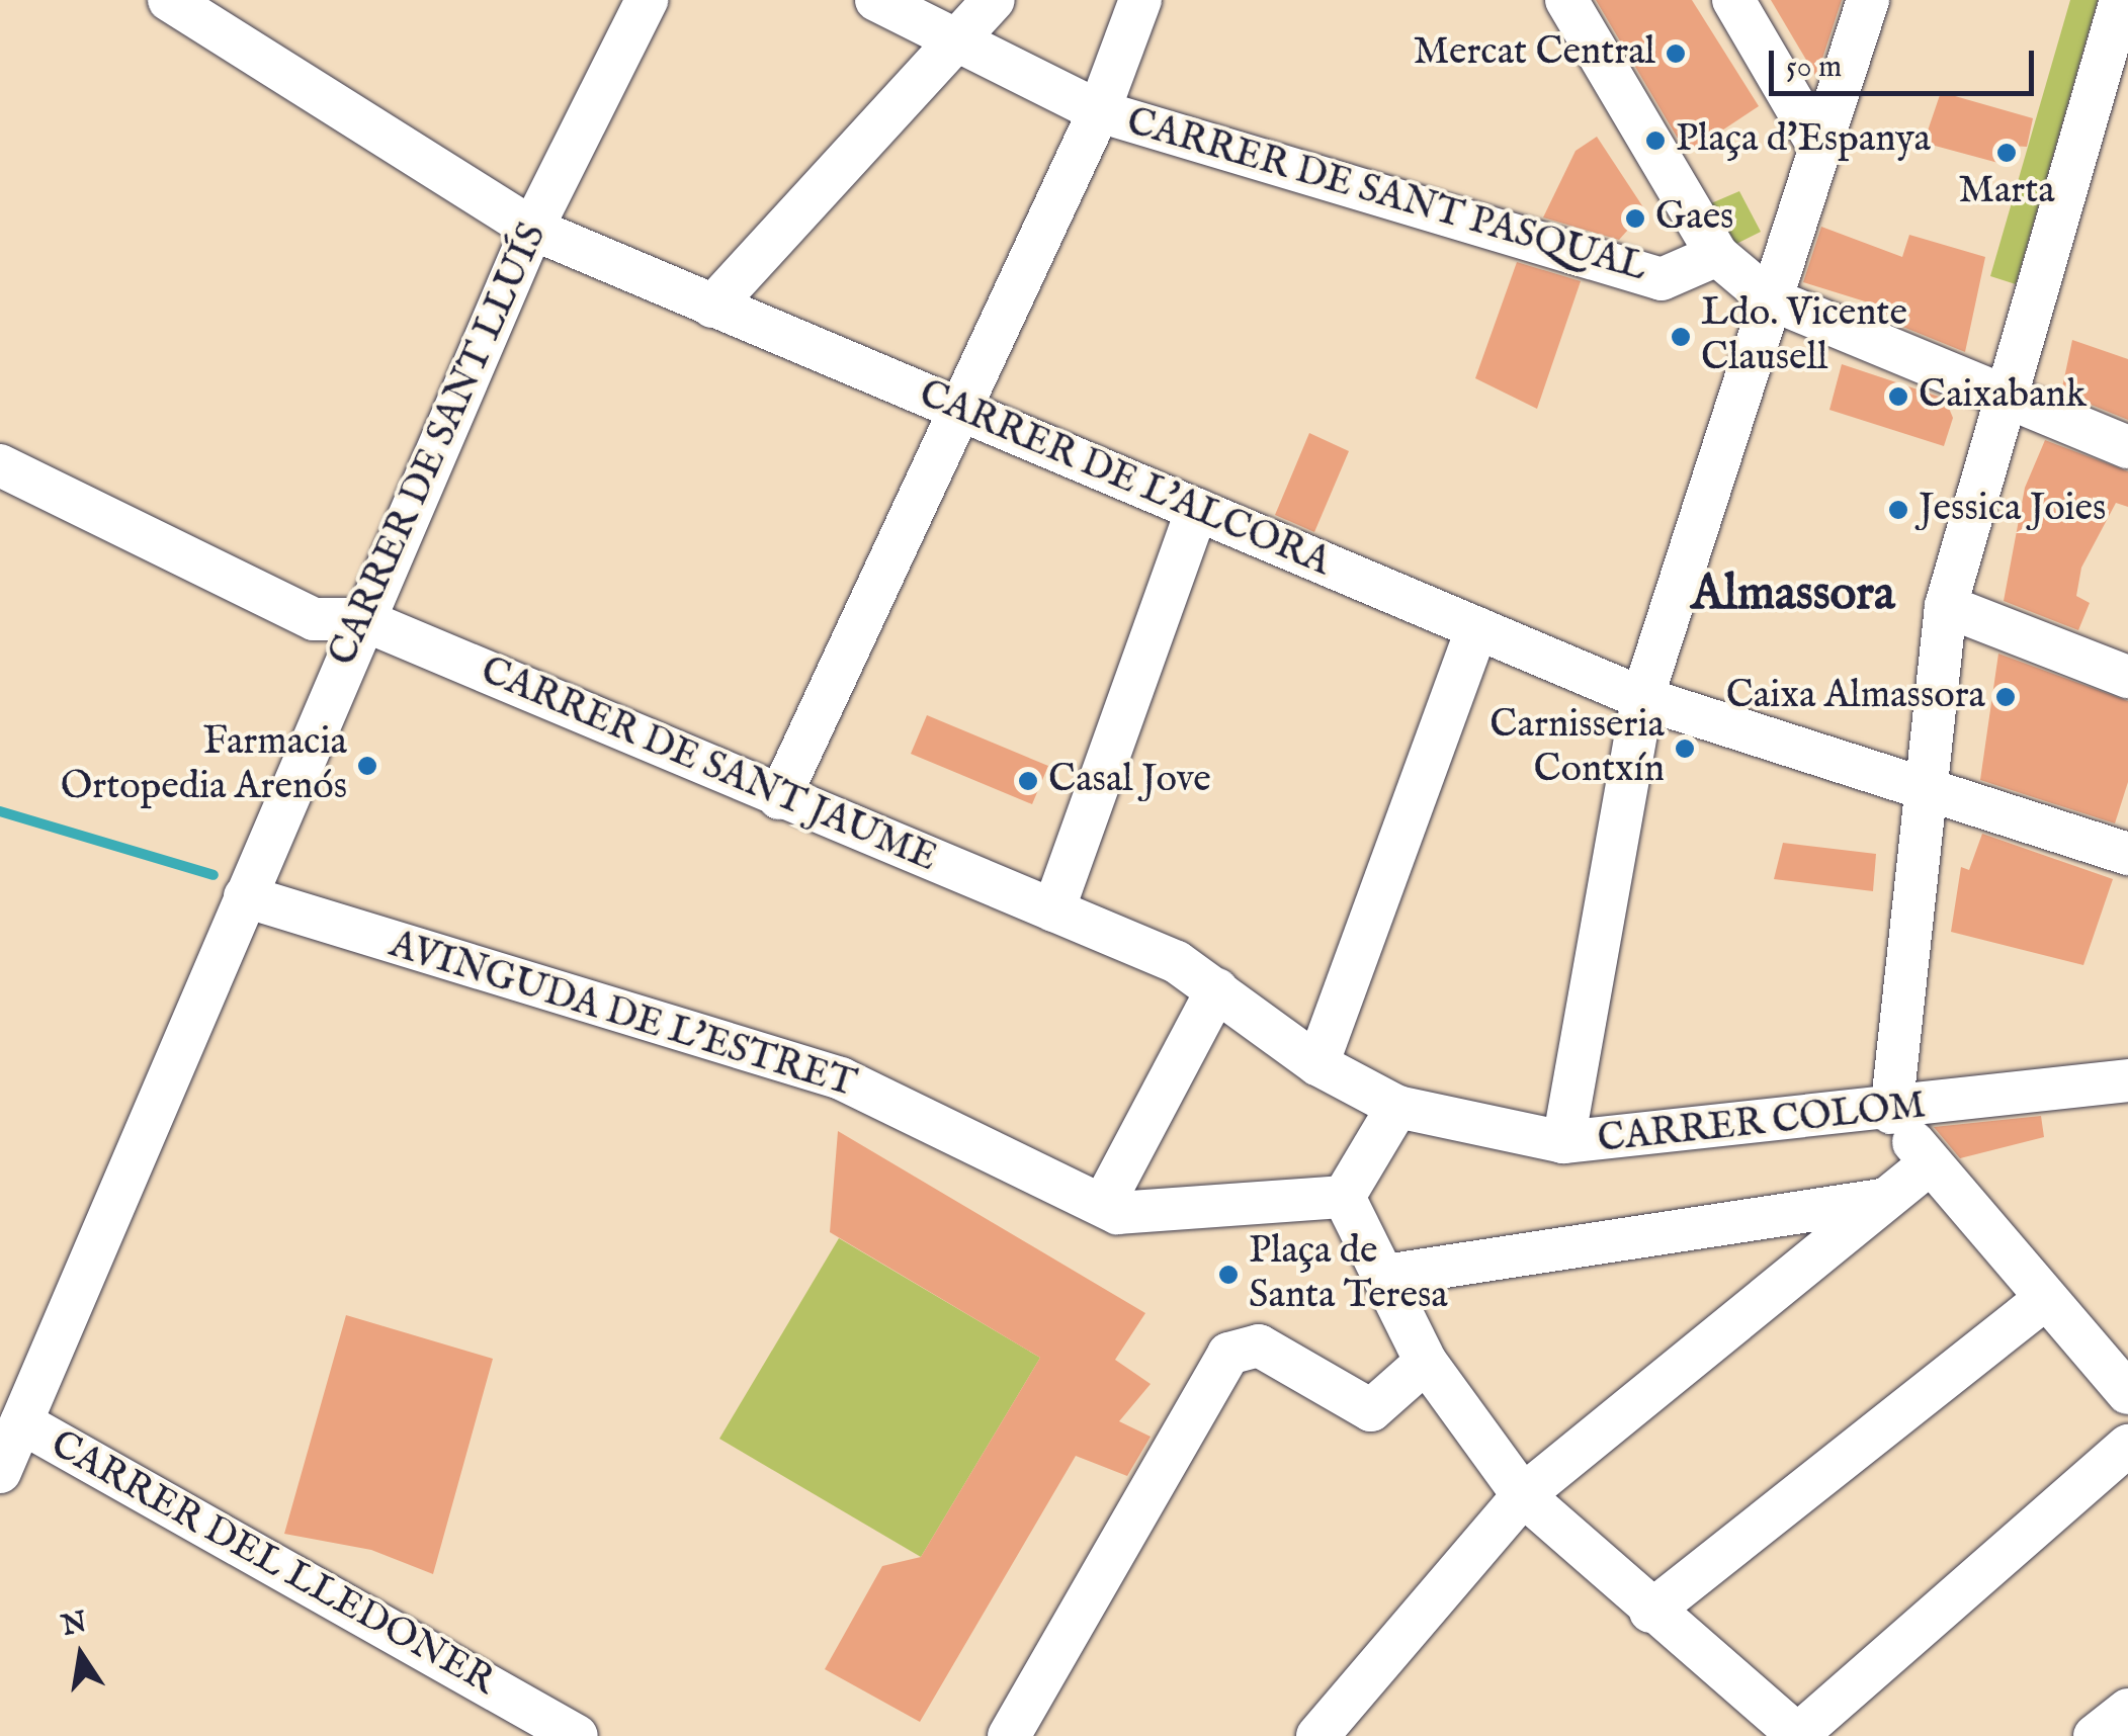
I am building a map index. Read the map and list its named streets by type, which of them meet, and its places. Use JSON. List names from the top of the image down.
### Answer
{
  "streets": {
    "street": [
      "CARRER DE SANT PASQUAL",
      "CARRER DE SANT LLUÍS",
      "CARRER DE L'ALCORA",
      "CARRER DE SANT JAUME",
      "AVINGUDA DE L'ESTRET",
      "CARRER COLOM",
      "CARRER DEL LLEDONER"
    ]
  },
  "crossings": [
    ["CARRER DE SANT LLUÍS", "CARRER DE L'ALCORA"],
    ["CARRER DE SANT LLUÍS", "CARRER DE SANT JAUME"],
    ["CARRER DE SANT LLUÍS", "AVINGUDA DE L'ESTRET"],
    ["CARRER DE SANT LLUÍS", "CARRER DEL LLEDONER"],
    ["CARRER DE SANT JAUME", "CARRER COLOM"]
  ],
  "districts": ["Almassora"],
  "places": [
    "Mercat Central",
    "Plaça d'Espanya",
    "Marta",
    "Gaes",
    "Ldo. Vicente Clausell",
    "Caixabank",
    "Jessica Joies",
    "Caixa Almassora",
    "Carnisseria Contxín",
    "Farmacia Ortopedia Arenós",
    "Casal Jove",
    "Plaça de Santa Teresa"
  ],
  "scale_bar": "50 m",
  "north": "top"
}
